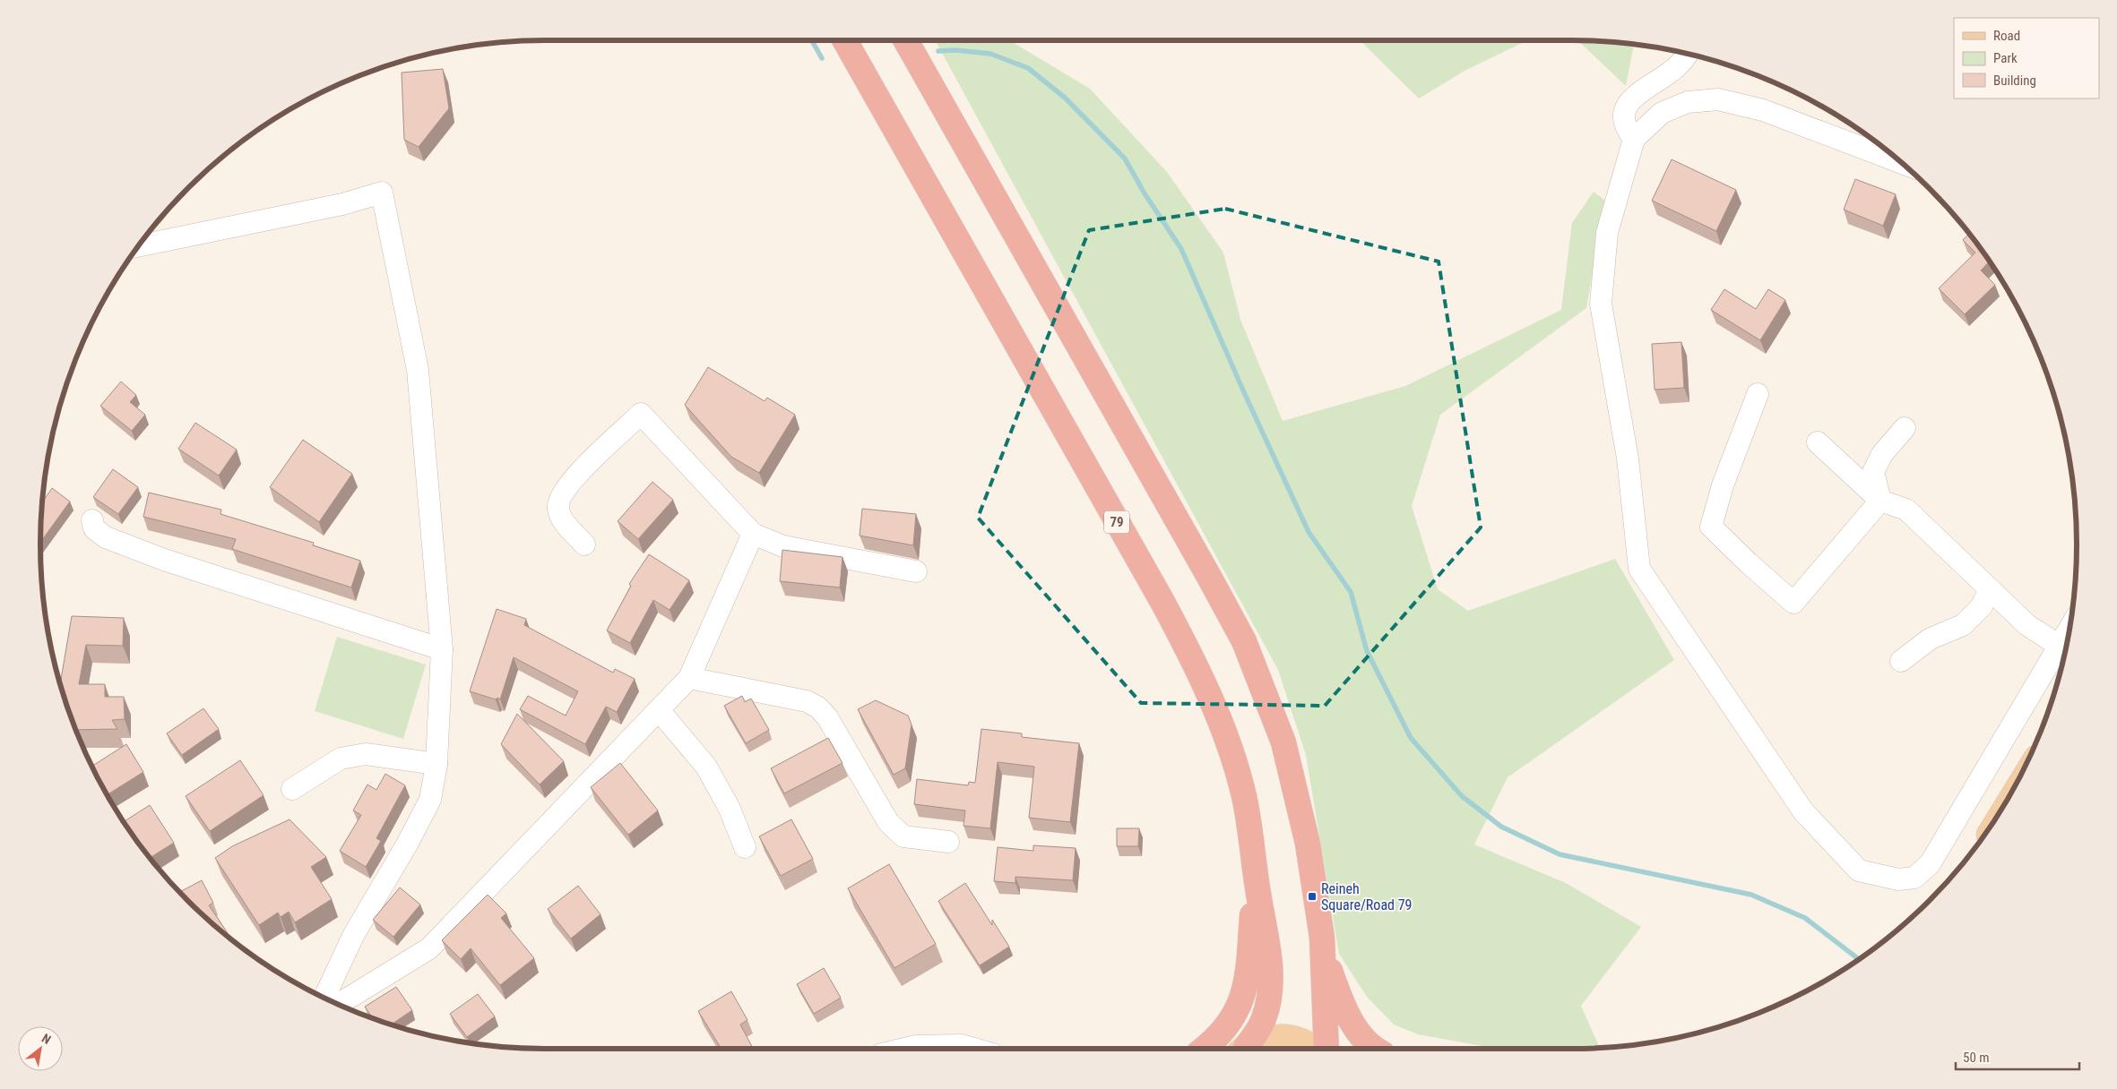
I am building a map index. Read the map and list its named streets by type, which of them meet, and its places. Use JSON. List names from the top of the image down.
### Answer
{
  "streets": {
    "highway": ["79"]
  },
  "places": {
    "transit": ["Reineh Square/Road 79"]
  },
  "legend": ["Road", "Park", "Building"],
  "scale_bar": "50 m",
  "north": "top right"
}
